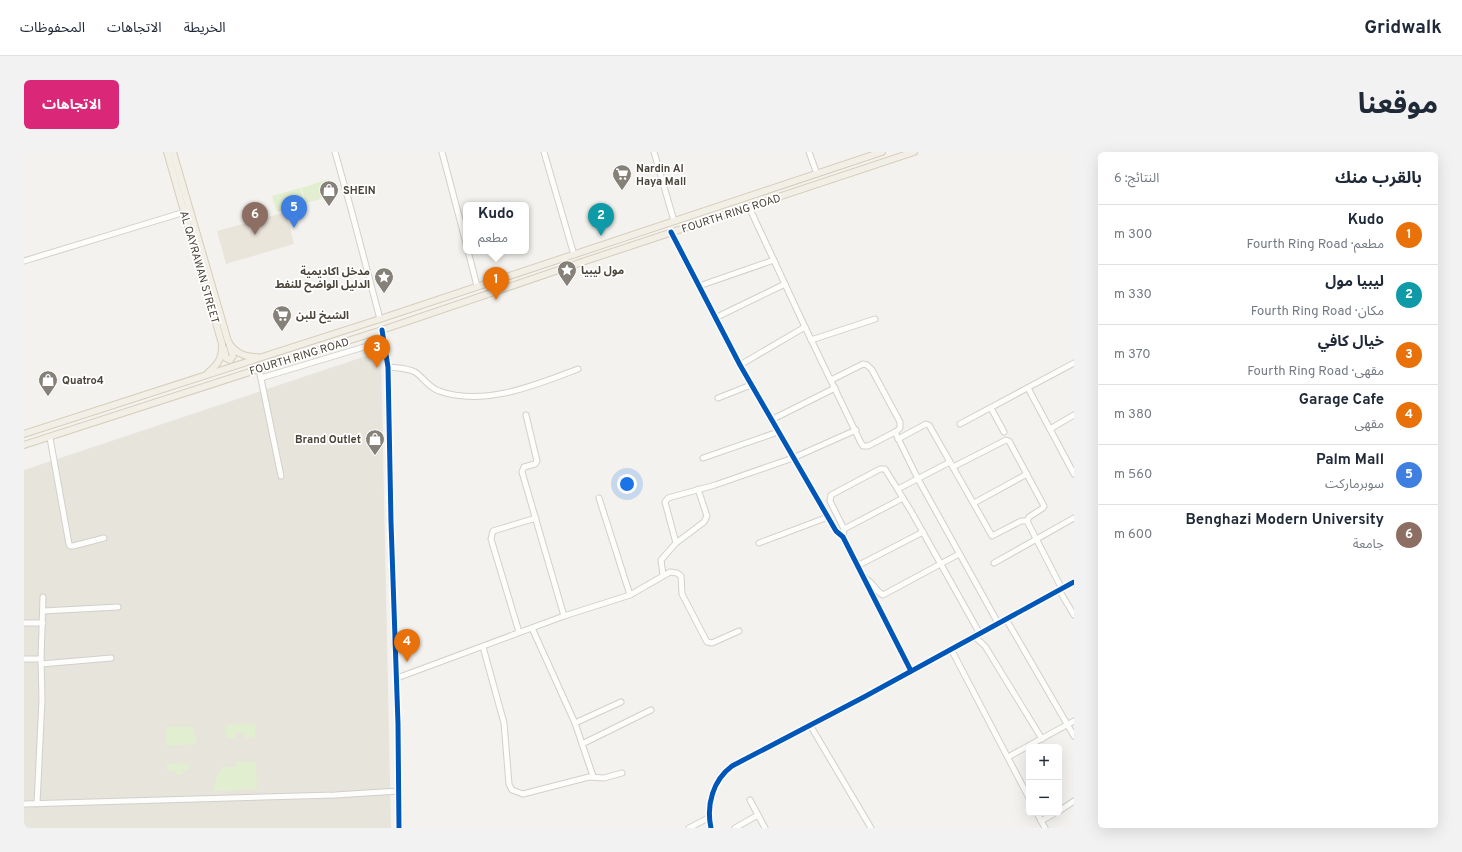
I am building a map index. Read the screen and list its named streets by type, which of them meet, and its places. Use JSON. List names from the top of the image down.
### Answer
{
  "streets": {
    "main road": ["FOURTH RING ROAD", "AL QAYRAWAN STREET"]
  },
  "crossings": [
    ["FOURTH RING ROAD", "AL QAYRAWAN STREET"]
  ],
  "places": {
    "supermarket": ["Nardin Al Haya Mall", "الشيخ للبن"],
    "shop": ["SHEIN", "Quatro4", "Brand Outlet"],
    "place": ["مول ليبيا", "مدخل اكاديمية الدليل الواضح للنفط"]
  },
  "page": {
    "header": "Gridwalk",
    "nav": ["الخريطة", "الاتجاهات", "المحفوظات"],
    "title": "موقعنا",
    "buttons": "الاتجاهات",
    "heading": ["بالقرب منك", "النتائج: 6"],
    "pins": [
      "5",
      "6",
      "2",
      "1",
      "3",
      "4"
    ],
    "popup": ["Kudo", "مطعم"],
    "list": [
      {
        "mark": "1",
        "name": "Kudo",
        "note": "مطعم · Fourth Ring Road",
        "value": "300 m"
      },
      {
        "mark": "2",
        "name": "ليبيا مول",
        "note": "مكان · Fourth Ring Road",
        "value": "330 m"
      },
      {
        "mark": "3",
        "name": "خيال كافي",
        "note": "مقهى · Fourth Ring Road",
        "value": "370 m"
      },
      {
        "mark": "4",
        "name": "Garage Cafe",
        "note": "مقهى",
        "value": "380 m"
      },
      {
        "mark": "5",
        "name": "Palm Mall",
        "note": "سوبرماركت",
        "value": "560 m"
      },
      {
        "mark": "6",
        "name": "Benghazi Modern University",
        "note": "جامعة",
        "value": "600 m"
      }
    ],
    "map_buttons": ["+", "−"]
  }
}
